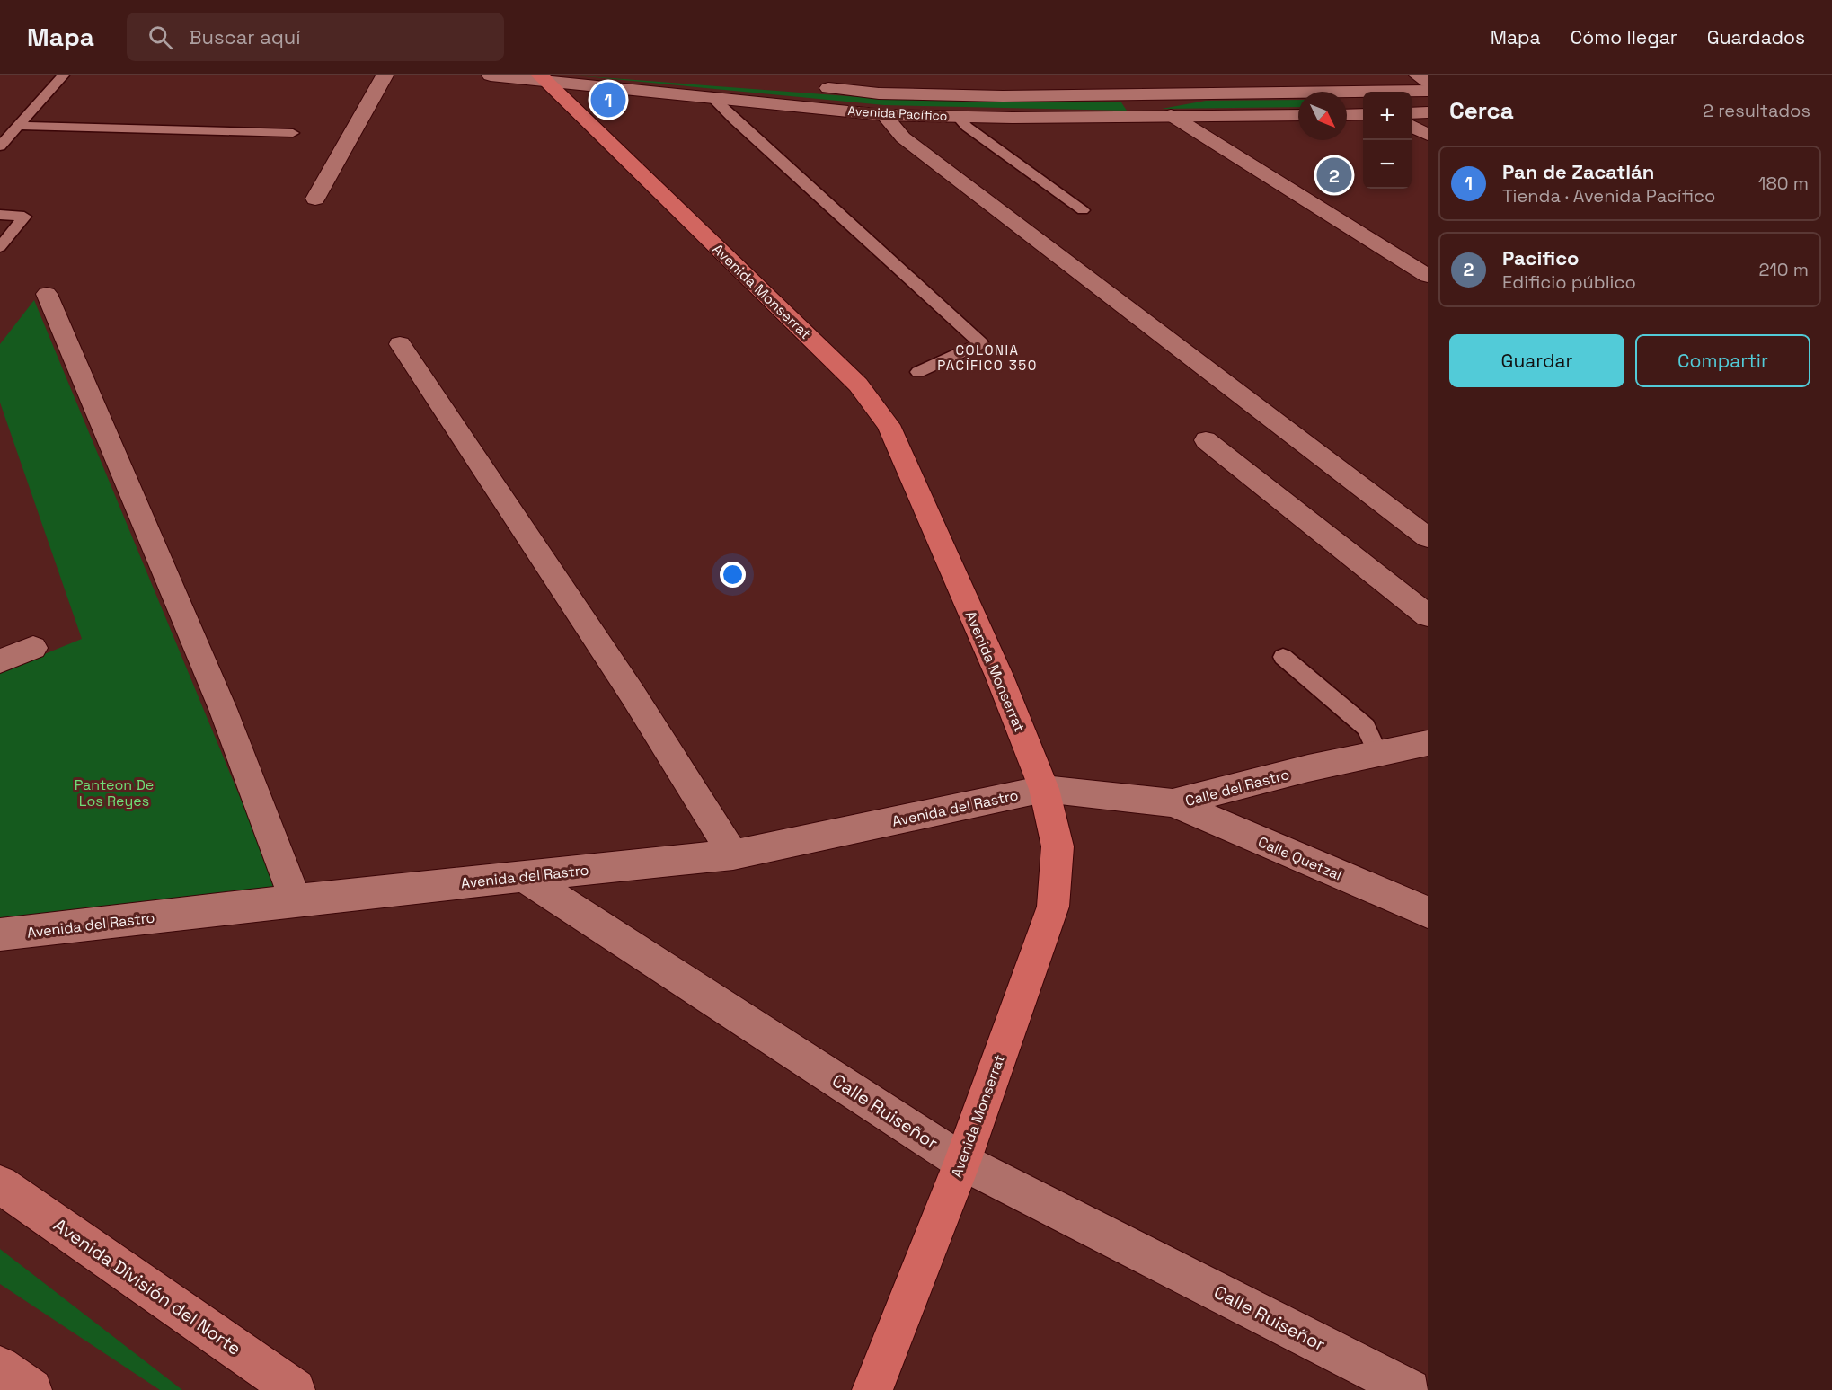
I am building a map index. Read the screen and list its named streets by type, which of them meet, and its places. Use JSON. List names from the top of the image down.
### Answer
{
  "streets": {
    "main road": ["Avenida Monserrat", "Avenida División del Norte"],
    "street": [
      "Avenida Pacífico",
      "Calle del Rastro",
      "Avenida del Rastro",
      "Calle Quetzal",
      "Calle Ruiseñor"
    ]
  },
  "crossings": [
    ["Avenida Pacífico", "Avenida Monserrat"],
    ["Avenida Monserrat", "Calle del Rastro"],
    ["Avenida Monserrat", "Avenida del Rastro"],
    ["Avenida Monserrat", "Calle Ruiseñor"],
    ["Calle del Rastro", "Avenida del Rastro"],
    ["Calle del Rastro", "Calle Quetzal"],
    ["Avenida del Rastro", "Calle Ruiseñor"]
  ],
  "districts": ["COLONIA PACÍFICO 350"],
  "parks": ["Panteon De Los Reyes"],
  "north": "bottom right",
  "page": {
    "header": "Mapa",
    "search": "Buscar aquí",
    "nav": ["Mapa", "Cómo llegar", "Guardados"],
    "heading": ["Cerca", "2 resultados"],
    "pins": ["1", "2"],
    "map_buttons": ["+", "−"],
    "list": [
      {
        "mark": "1",
        "name": "Pan de Zacatlán",
        "note": "Tienda · Avenida Pacífico",
        "value": "180 m"
      },
      {
        "mark": "2",
        "name": "Pacifico",
        "note": "Edificio público",
        "value": "210 m"
      }
    ],
    "buttons": ["Guardar", "Compartir"]
  }
}
